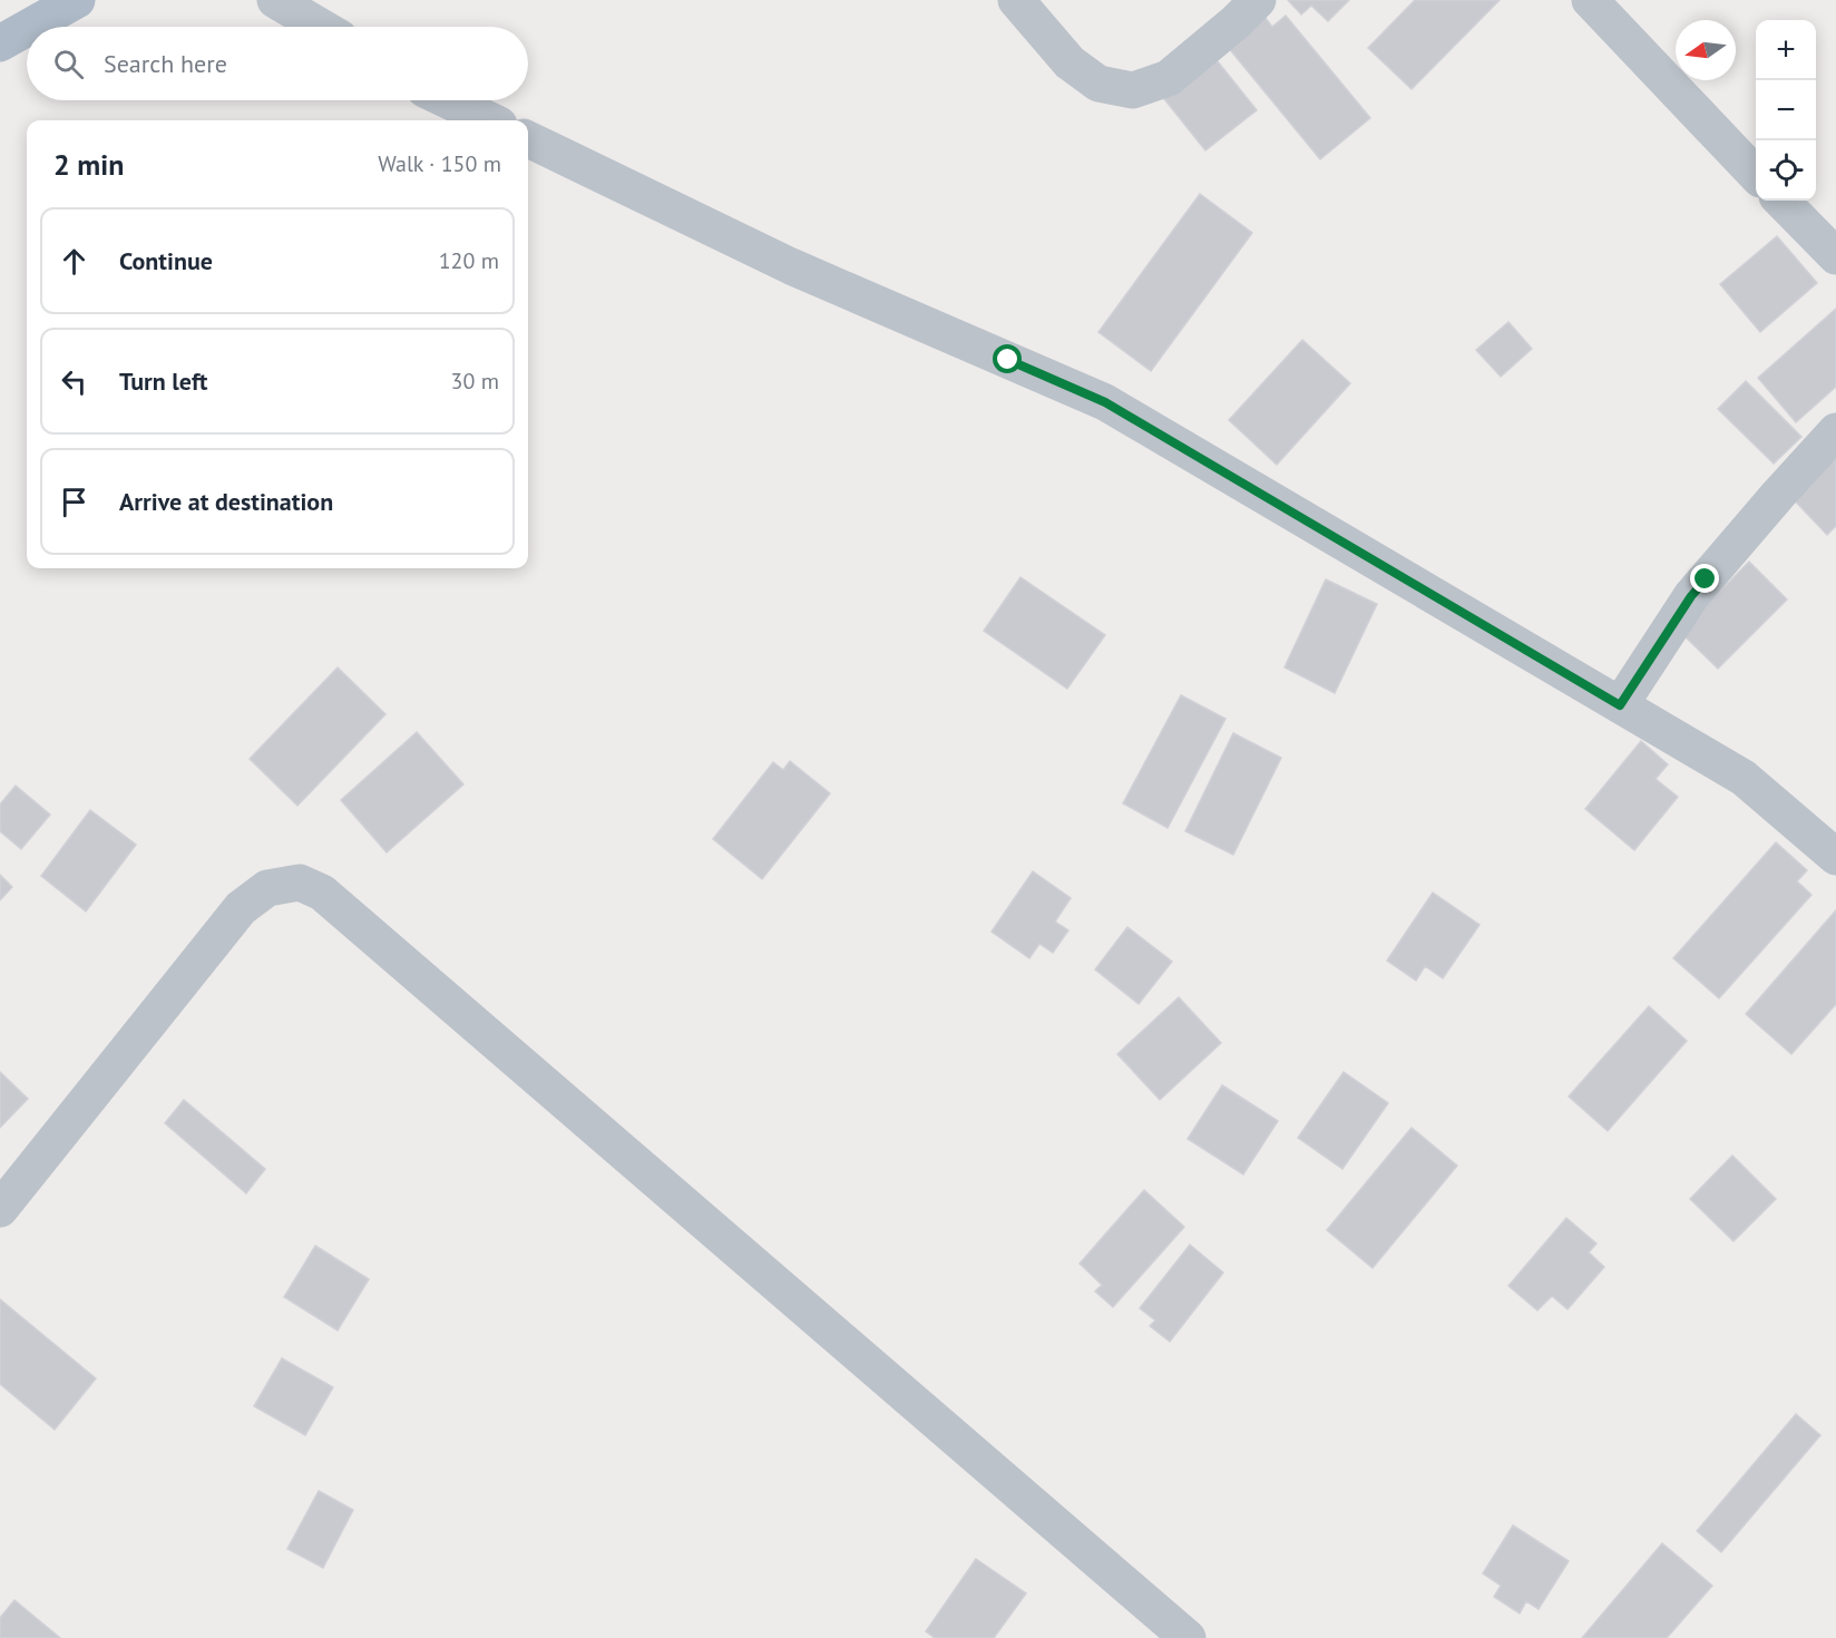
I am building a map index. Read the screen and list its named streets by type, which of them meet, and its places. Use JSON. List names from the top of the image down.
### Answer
{
  "north": "left",
  "page": {
    "map_buttons": ["+", "−"],
    "search": "Search here",
    "heading": ["2 min", "Walk · 150 m"],
    "list": [
      ["Continue", "120 m"],
      ["Turn left", "30 m"],
      "Arrive at destination"
    ]
  }
}
